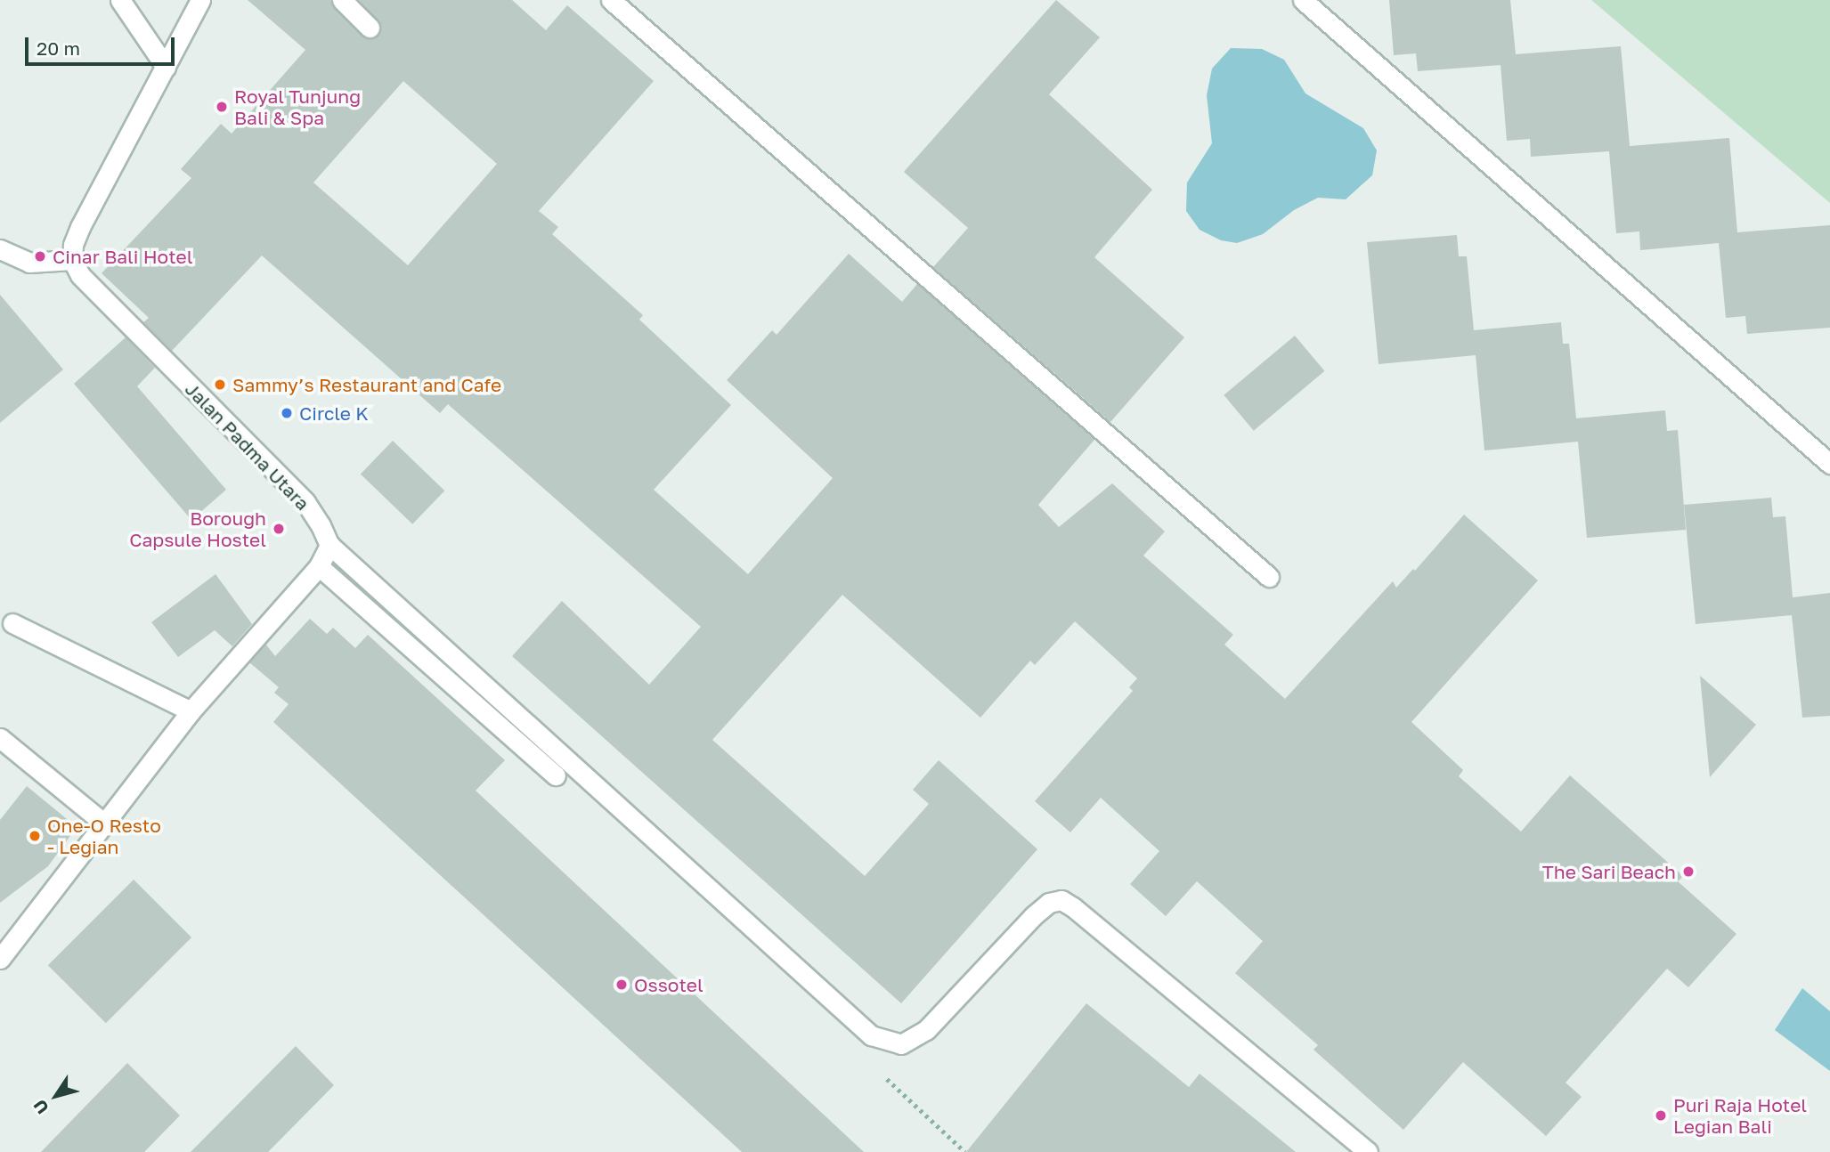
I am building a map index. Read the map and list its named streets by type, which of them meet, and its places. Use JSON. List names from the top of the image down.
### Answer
{
  "streets": {
    "street": ["Jalan Padma Utara"]
  },
  "places": [
    "Royal Tunjung Bali & Spa",
    "Cinar Bali Hotel",
    "Sammy’s Restaurant and Cafe",
    "Circle K",
    "Borough Capsule Hostel",
    "One-O Resto - Legian",
    "The Sari Beach",
    "Ossotel",
    "Puri Raja Hotel Legian Bali"
  ],
  "scale_bar": "20 m",
  "north": "bottom left"
}
